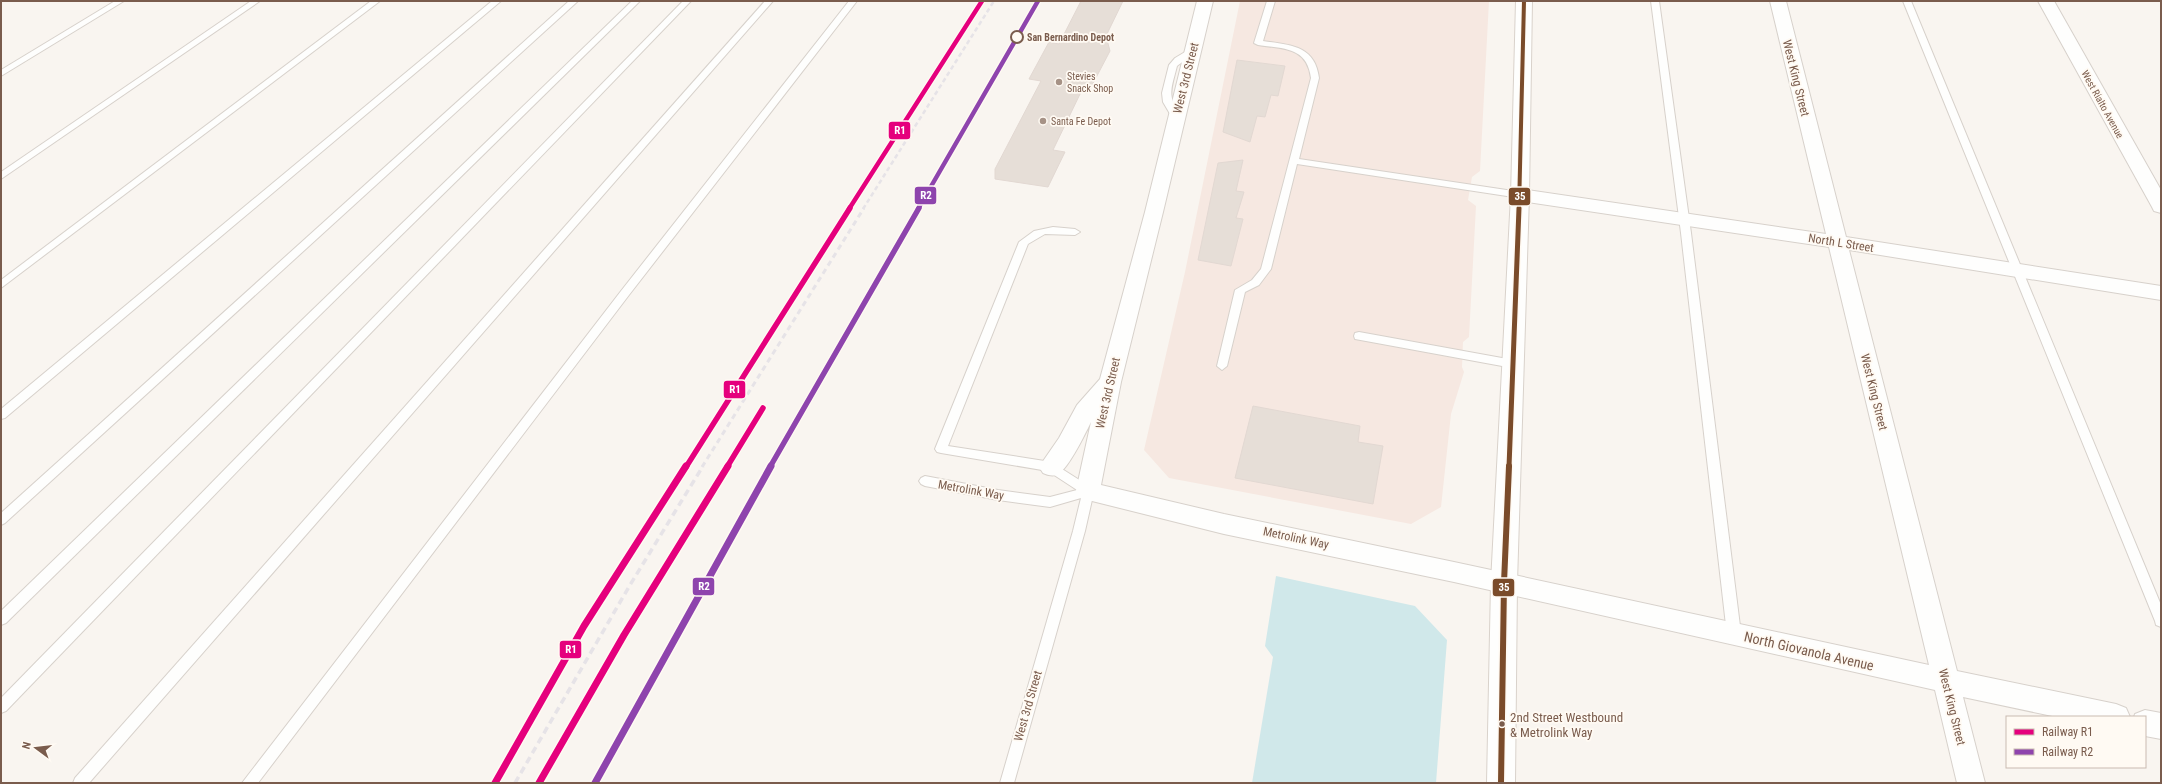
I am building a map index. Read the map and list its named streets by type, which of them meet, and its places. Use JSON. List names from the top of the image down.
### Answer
{
  "streets": {
    "street": [
      "West 3rd Street",
      "West King Street",
      "West Rialto Avenue",
      "North L Street",
      "Metrolink Way",
      "North Giovanola Avenue"
    ]
  },
  "crossings": [
    ["West 3rd Street", "Metrolink Way"],
    ["West King Street", "North L Street"],
    ["West King Street", "North Giovanola Avenue"],
    ["Metrolink Way", "North Giovanola Avenue"]
  ],
  "places": [
    "San Bernardino Depot",
    "Stevies Snack Shop",
    "Santa Fe Depot",
    "2nd Street Westbound & Metrolink Way"
  ],
  "lines": ["rail line R1", "rail line R2", "transit line 35"],
  "legend": ["Railway R1", "Railway R2"],
  "north": "left"
}
